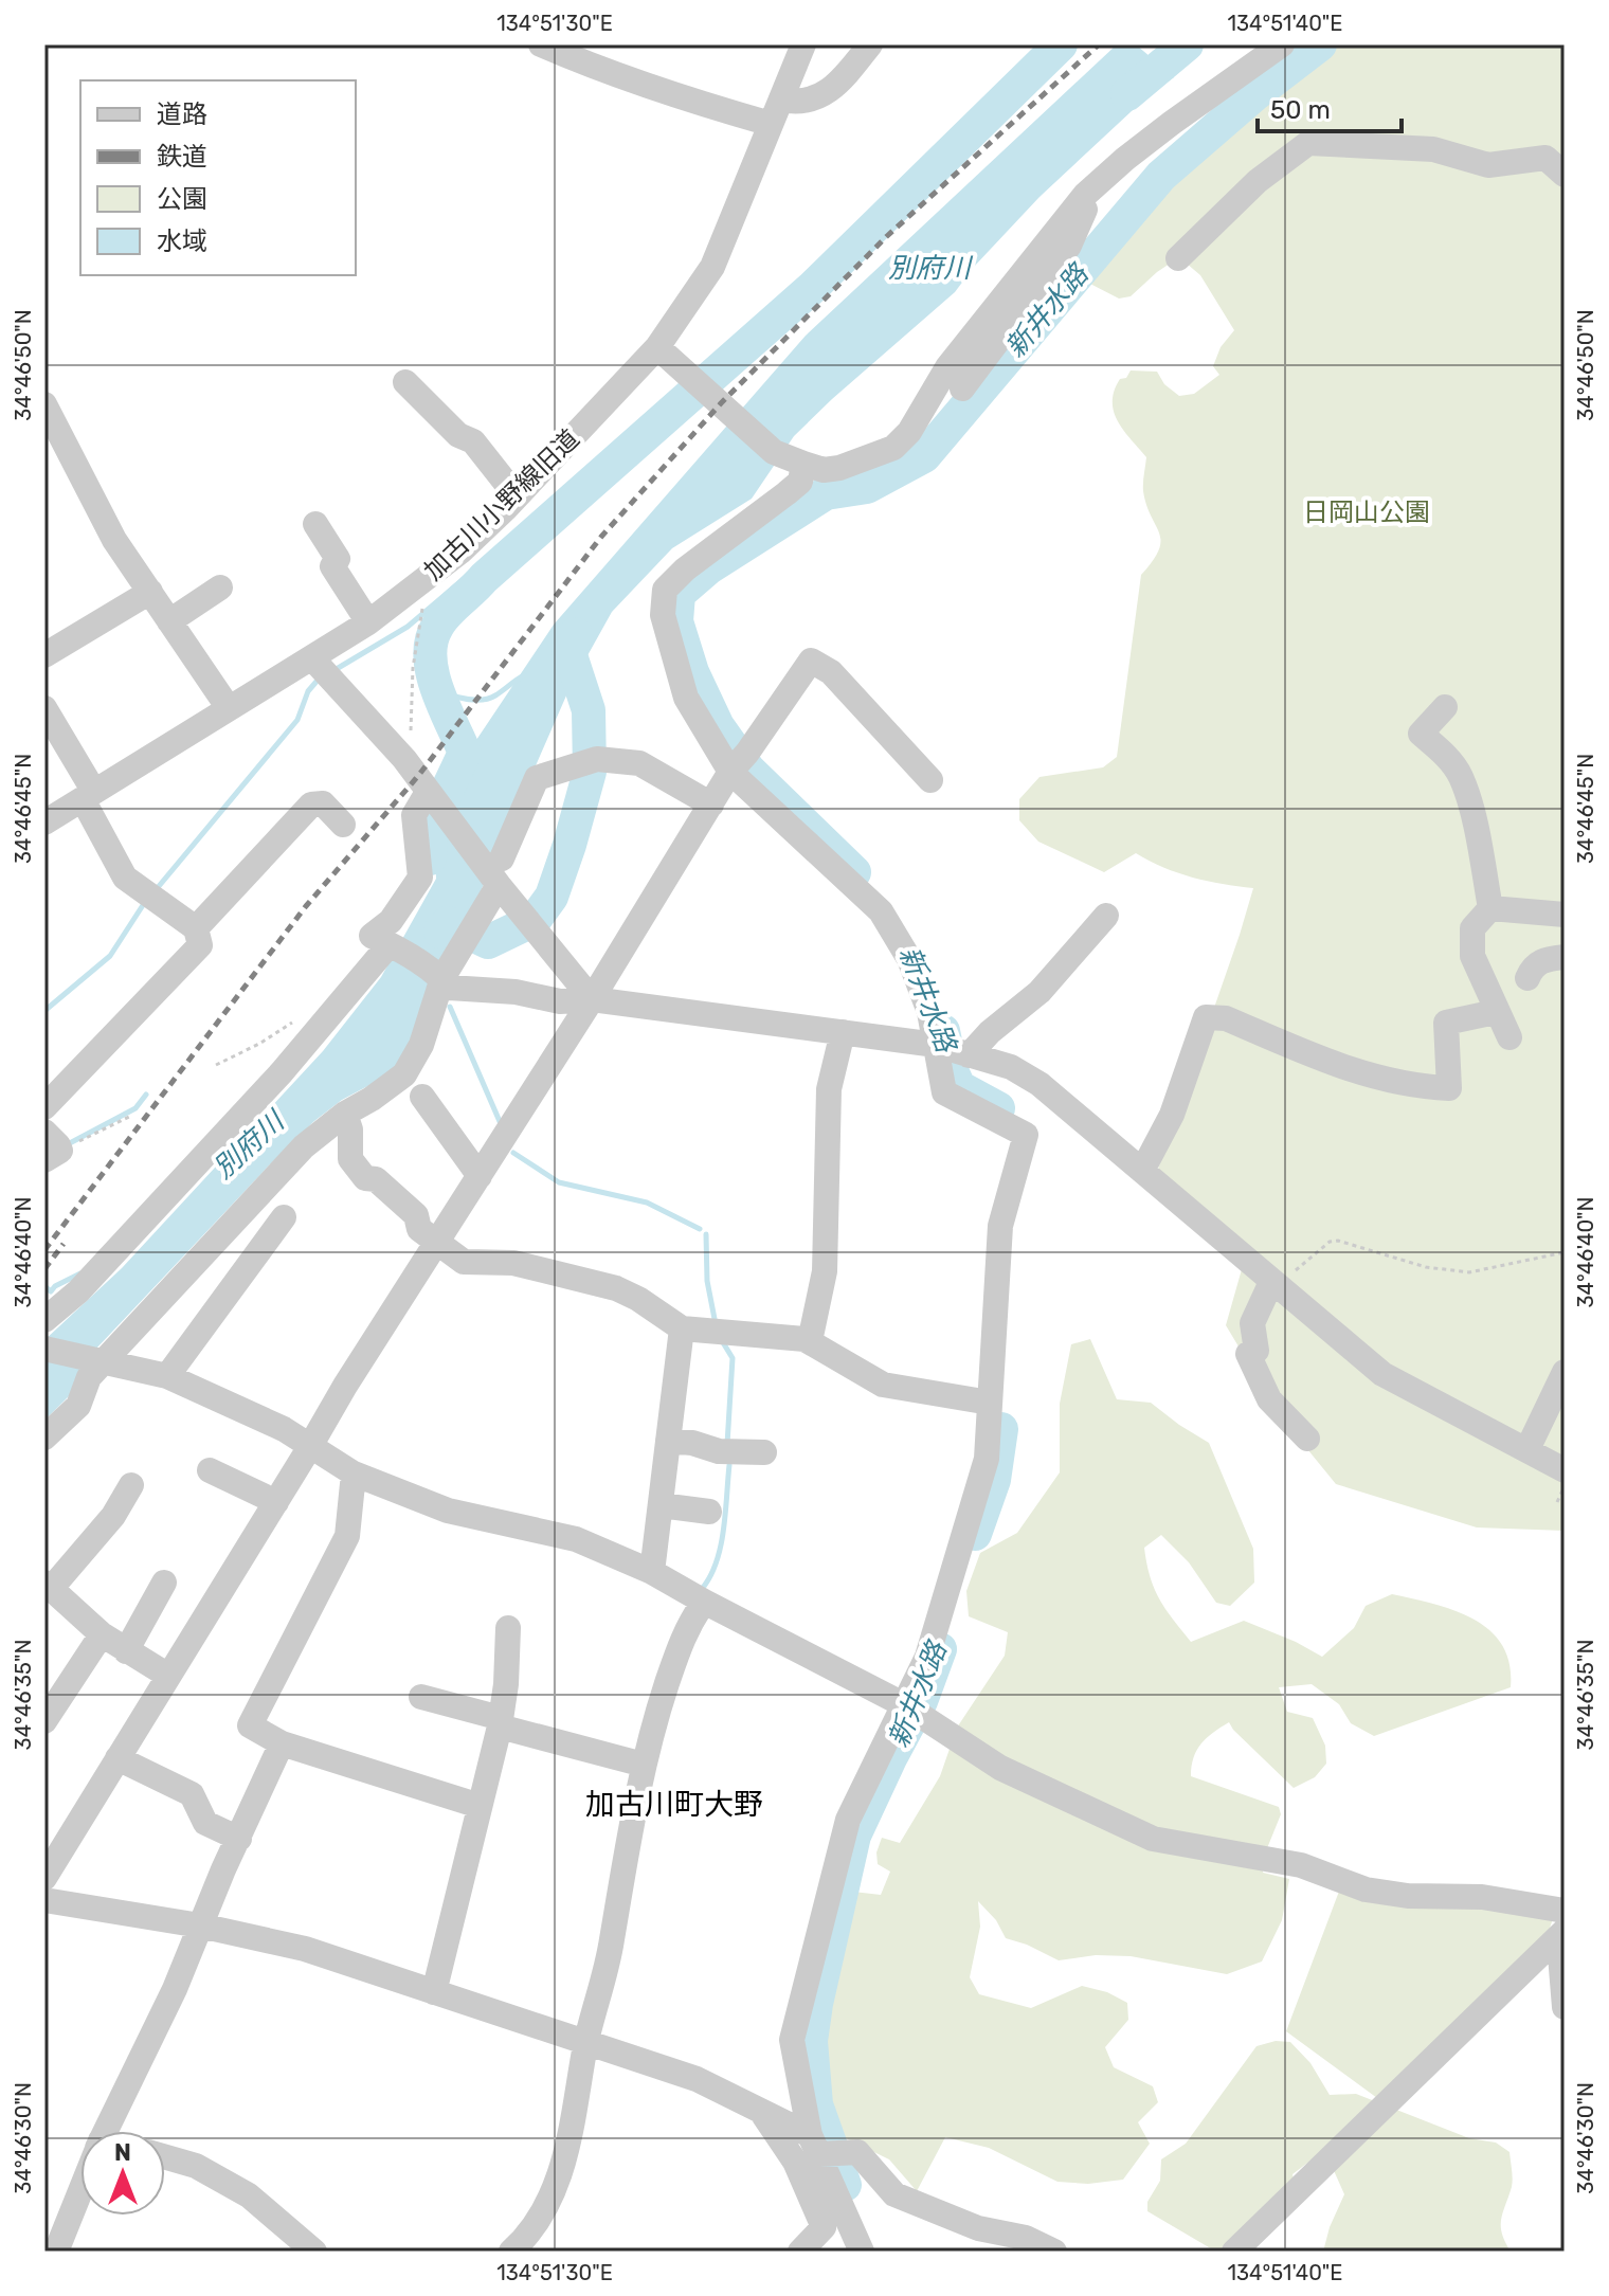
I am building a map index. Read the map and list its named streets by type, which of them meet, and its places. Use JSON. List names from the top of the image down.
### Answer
{
  "streets": {
    "street": ["加古川小野線旧道"]
  },
  "districts": ["加古川町大野"],
  "water": ["別府川", "新井水路"],
  "parks": ["日岡山公園"],
  "legend": [
    "道路",
    "鉄道",
    "公園",
    "水域"
  ],
  "scale_bar": "50 m",
  "north": "top",
  "coordinates": [
    "134°51'30\"E",
    "134°51'40\"E",
    "34°46'50\"N",
    "34°46'45\"N",
    "34°46'40\"N",
    "34°46'35\"N",
    "34°46'30\"N"
  ]
}
